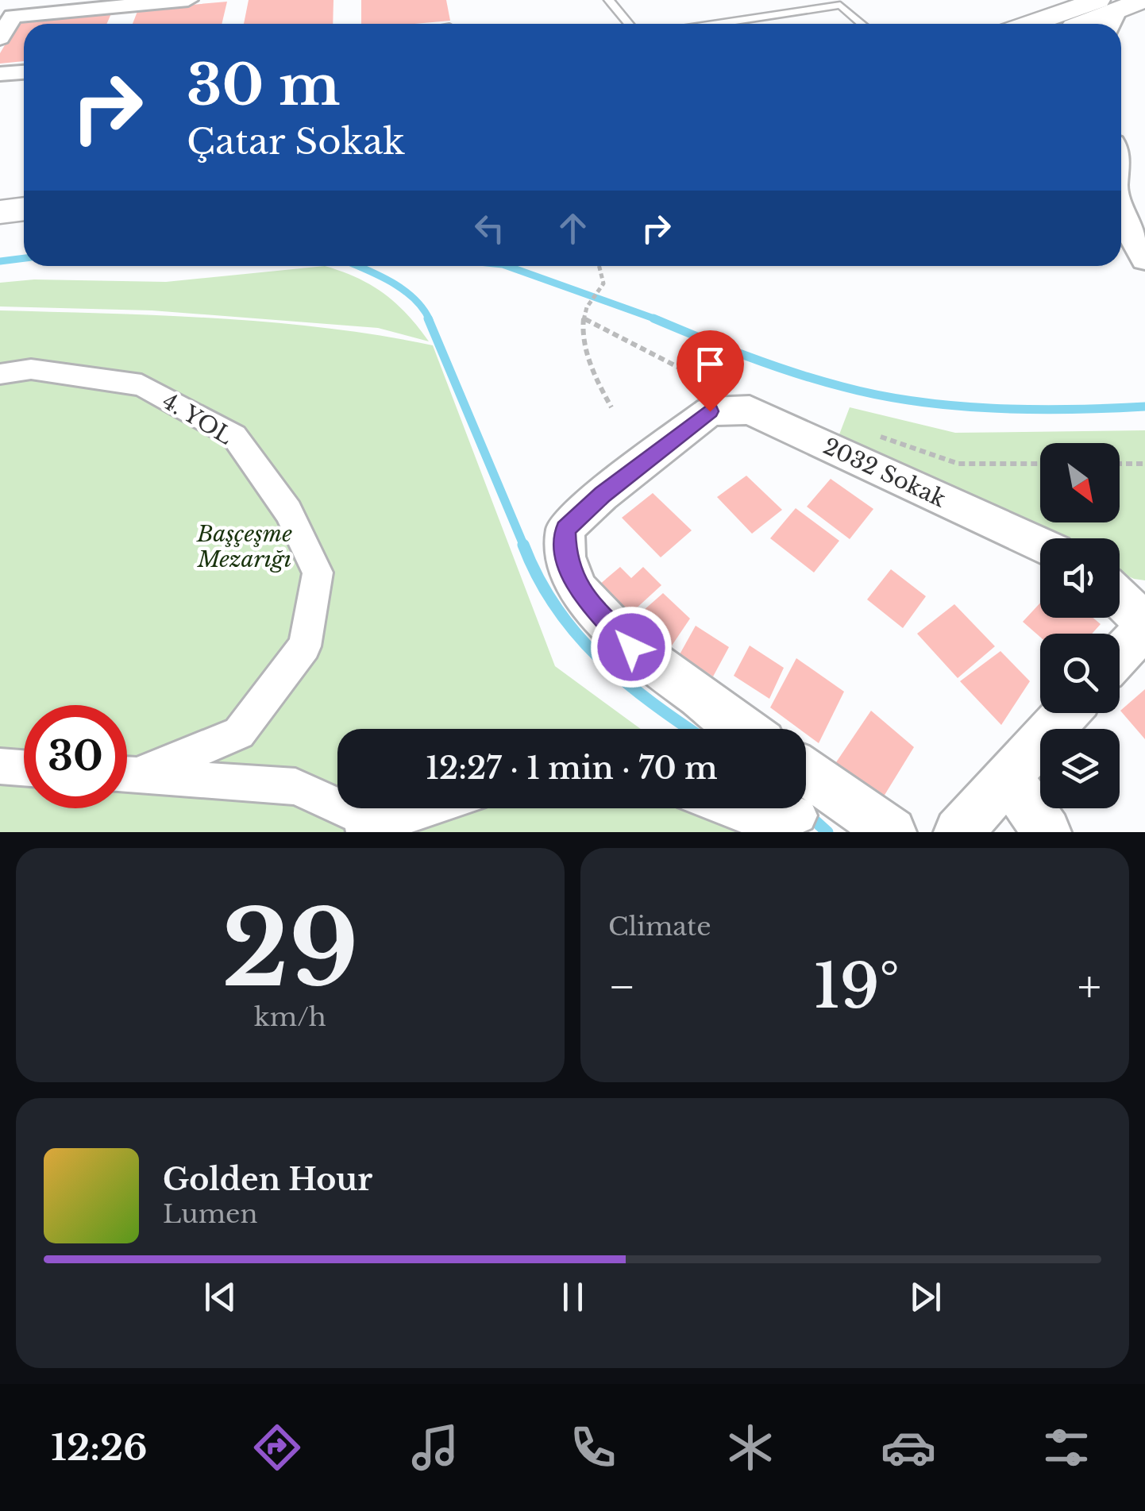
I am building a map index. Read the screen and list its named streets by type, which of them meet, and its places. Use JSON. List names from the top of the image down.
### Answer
{
  "streets": {
    "street": ["4. YOL", "2032 Sokak"]
  },
  "parks": ["Başçeşme Mezarığı"],
  "north": "bottom right",
  "page": {
    "turn": ["30 m", "Çatar Sokak"],
    "limit": "30",
    "trip": "12:27 · 1 min · 70 m",
    "tile": [
      ["29", "km/h"],
      "Climate"
    ],
    "heat": ["−", "19°", "+"],
    "song": ["Golden Hour", "Lumen"],
    "tabs": "12:26"
  }
}
